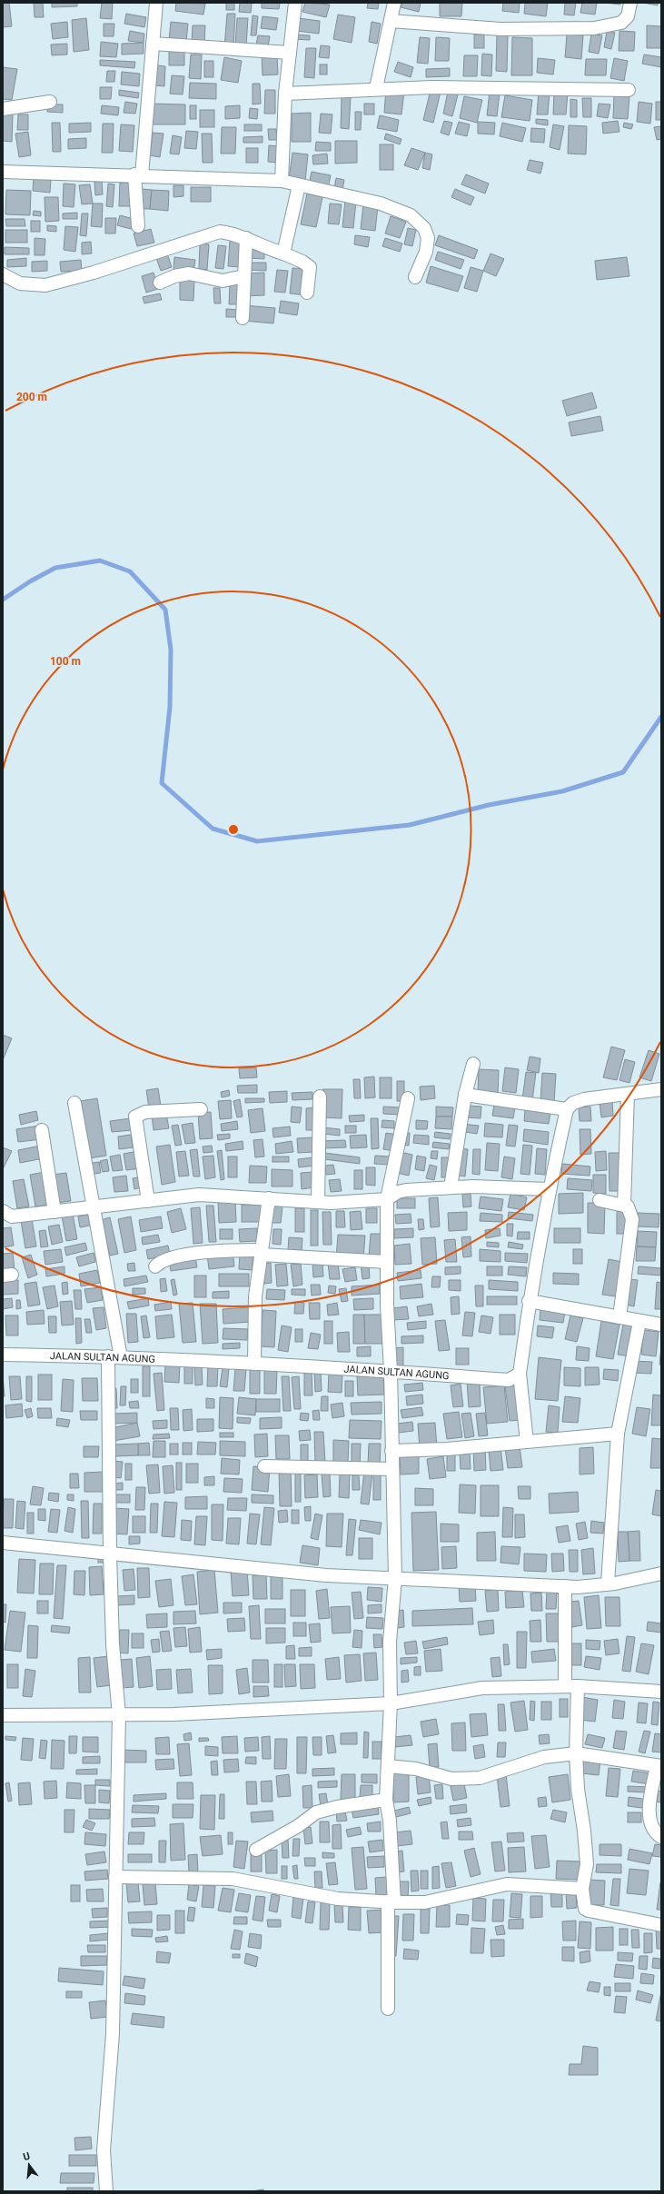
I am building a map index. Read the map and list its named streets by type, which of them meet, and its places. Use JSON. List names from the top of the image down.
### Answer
{
  "streets": {
    "street": ["JALAN SULTAN AGUNG"]
  },
  "north": "top",
  "rings": ["200 m", "100 m"]
}
